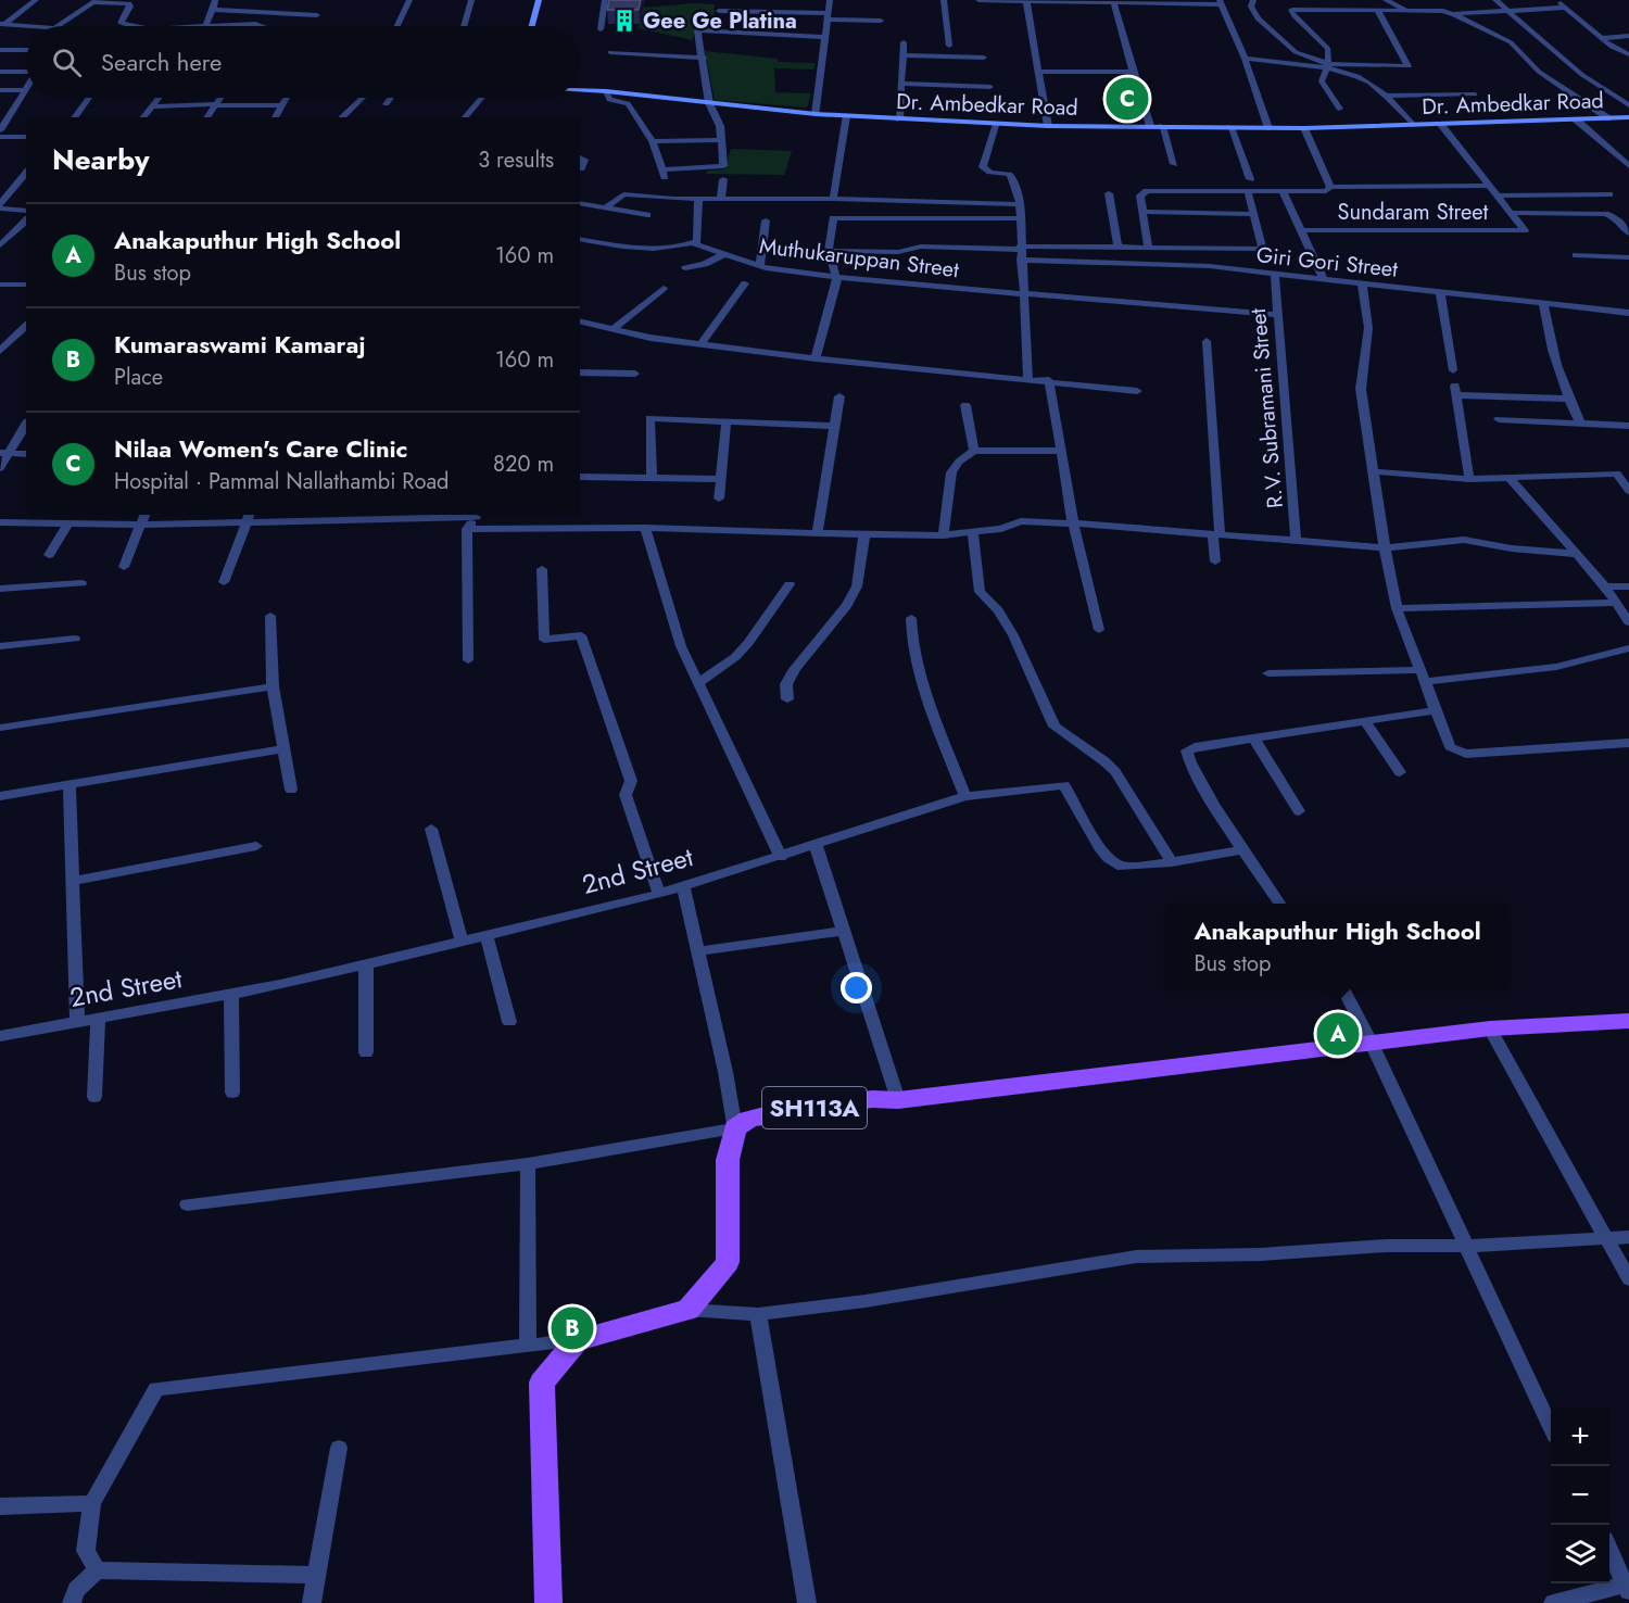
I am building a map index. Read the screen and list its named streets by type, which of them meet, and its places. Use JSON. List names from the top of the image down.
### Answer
{
  "streets": {
    "main road": ["SH113A"],
    "street": [
      "Dr. Ambedkar Road",
      "Sundaram Street",
      "Muthukaruppan Street",
      "Giri Gori Street",
      "R.V. Subramani Street",
      "2nd Street"
    ]
  },
  "crossings": [
    ["Muthukaruppan Street", "R.V. Subramani Street"],
    ["Giri Gori Street", "R.V. Subramani Street"]
  ],
  "places": {
    "building": ["Gee Ge Platina"]
  },
  "page": {
    "search": "Search here",
    "pins": ["C", "A", "B"],
    "heading": ["Nearby", "3 results"],
    "list": [
      {
        "mark": "A",
        "name": "Anakaputhur High School",
        "note": "Bus stop",
        "value": "160 m"
      },
      {
        "mark": "B",
        "name": "Kumaraswami Kamaraj",
        "note": "Place",
        "value": "160 m"
      },
      {
        "mark": "C",
        "name": "Nilaa Women's Care Clinic",
        "note": "Hospital · Pammal Nallathambi Road",
        "value": "820 m"
      }
    ],
    "popup": ["Anakaputhur High School", "Bus stop"],
    "map_buttons": ["+", "−"]
  }
}
